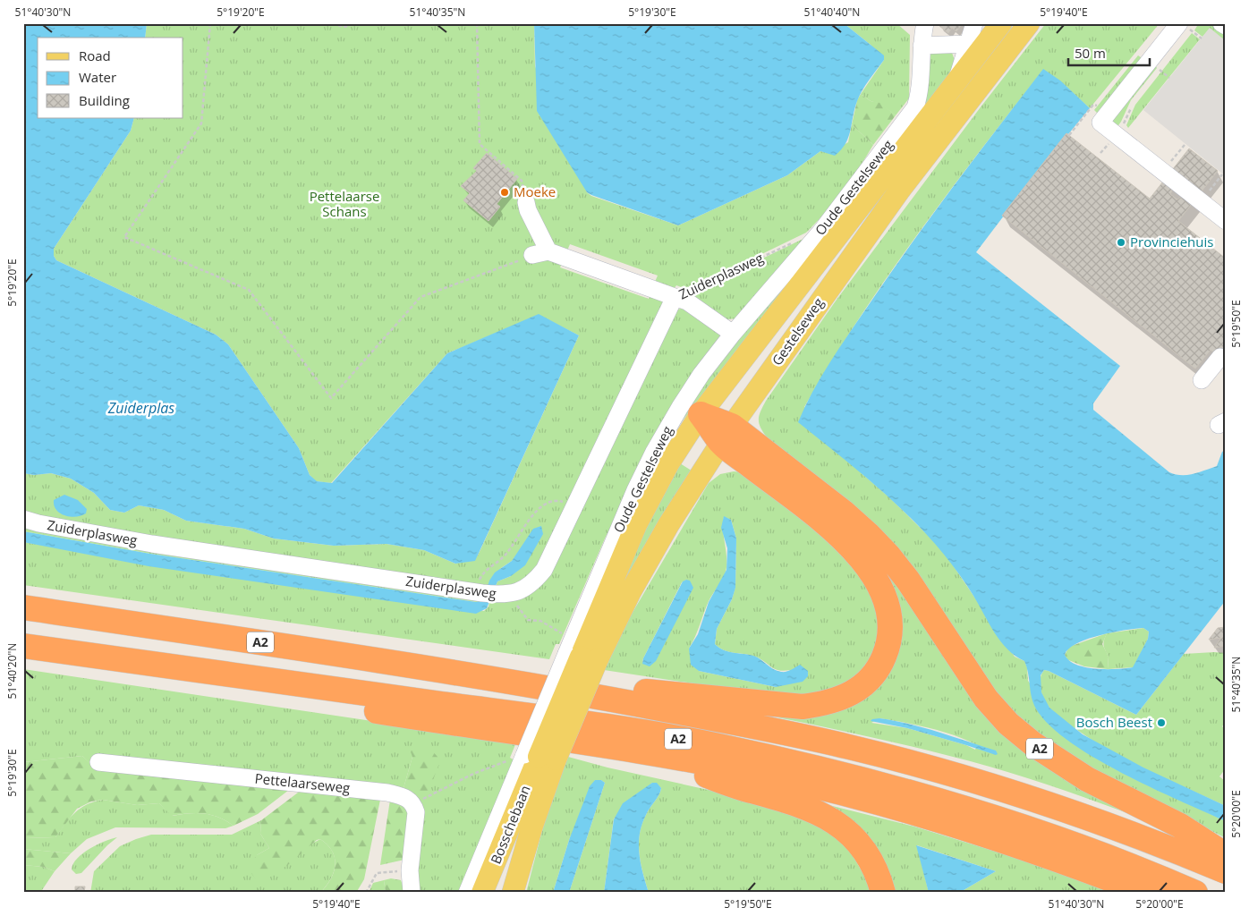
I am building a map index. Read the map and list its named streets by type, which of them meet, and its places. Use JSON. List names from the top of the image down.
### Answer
{
  "streets": {
    "highway": ["A2"],
    "main road": ["Gestelseweg", "Bosschebaan"],
    "street": ["Oude Gestelseweg", "Zuiderplasweg", "Pettelaarseweg"]
  },
  "crossings": [
    ["Oude Gestelseweg", "Gestelseweg"],
    ["Oude Gestelseweg", "Bosschebaan"],
    ["Gestelseweg", "A2"]
  ],
  "water": ["Zuiderplas"],
  "parks": ["Pettelaarse Schans"],
  "places": ["Moeke", "Provinciehuis", "Bosch Beest"],
  "legend": ["Road", "Water", "Building"],
  "scale_bar": "50 m",
  "coordinates": [
    "51°40'30\"N",
    "5°19'20\"E",
    "51°40'35\"N",
    "5°19'30\"E",
    "51°40'40\"N",
    "5°19'40\"E",
    "5°19'50\"E",
    "51°40'20\"N",
    "5°20'00\"E"
  ]
}
